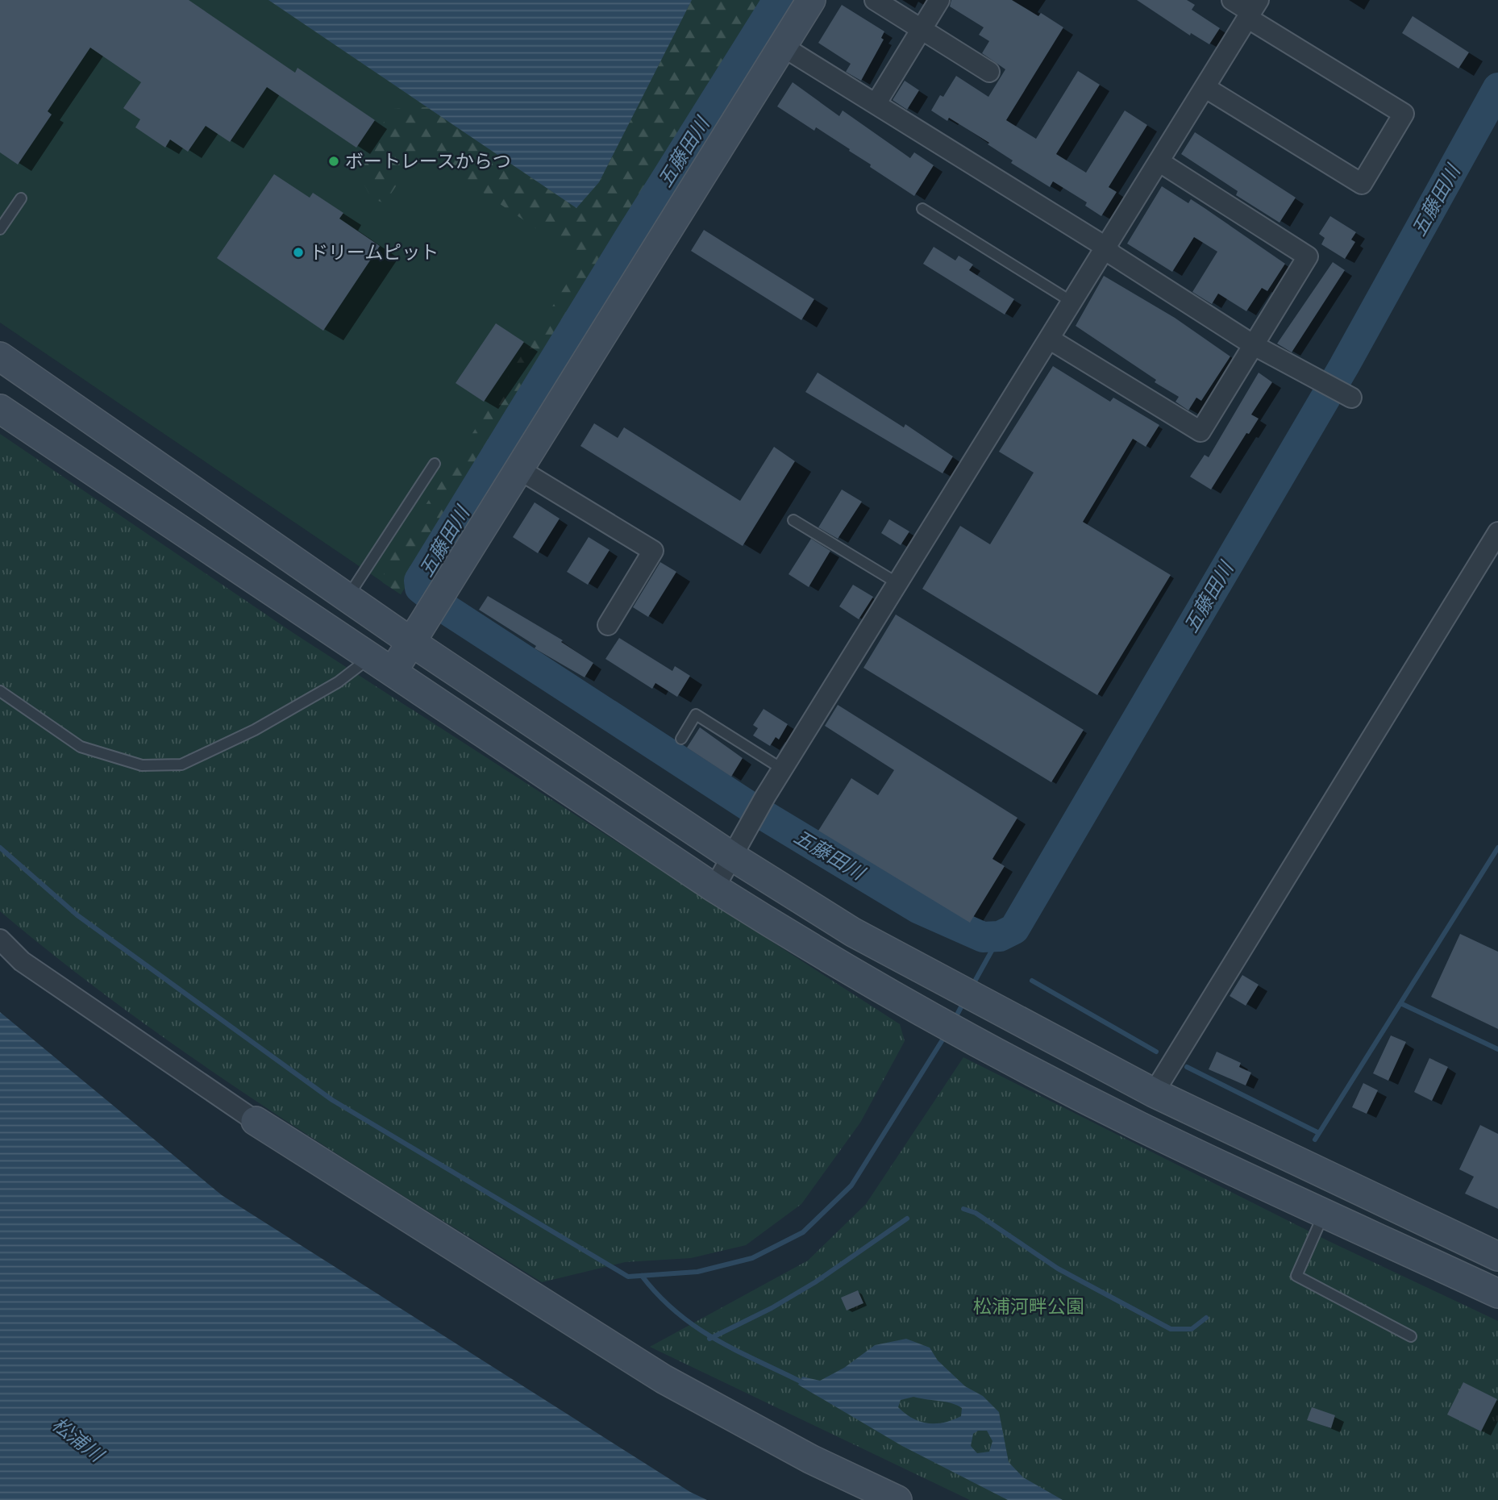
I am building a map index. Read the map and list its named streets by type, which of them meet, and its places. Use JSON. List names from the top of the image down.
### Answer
{
  "water": ["五藤田川", "松浦川"],
  "parks": ["松浦河畔公園"],
  "places": ["ボートレースからつ", "ドリームピット"]
}
